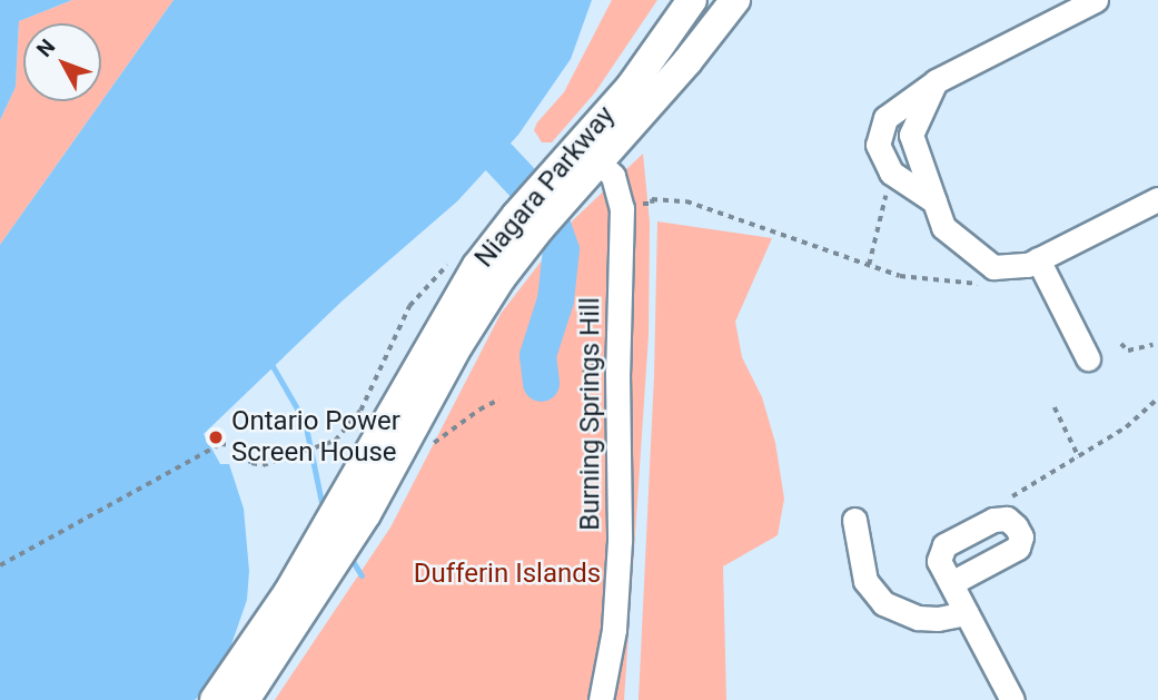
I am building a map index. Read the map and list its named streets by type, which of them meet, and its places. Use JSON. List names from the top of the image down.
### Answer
{
  "streets": {
    "main road": ["Niagara Parkway"],
    "street": ["Burning Springs Hill"]
  },
  "crossings": [
    ["Niagara Parkway", "Burning Springs Hill"]
  ],
  "parks": ["Dufferin Islands"],
  "places": ["Ontario Power Screen House"],
  "north": "top left"
}
